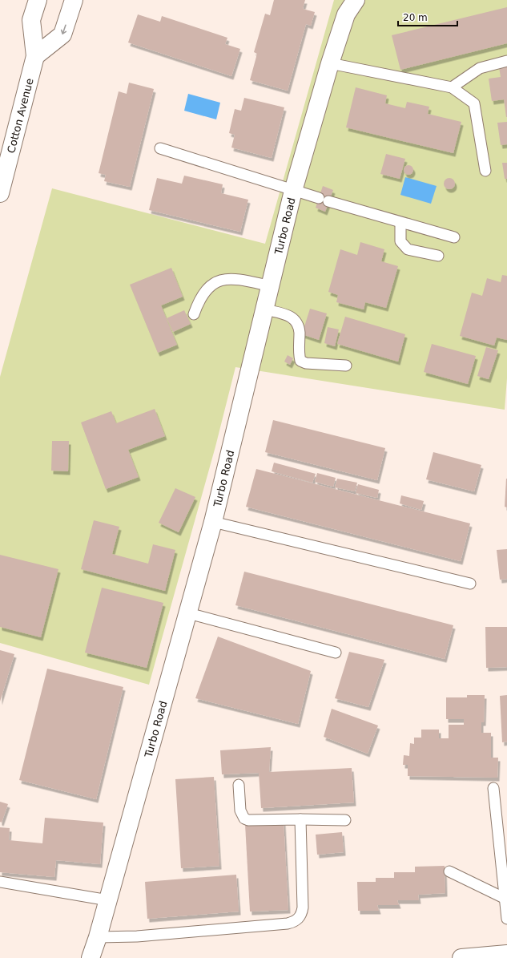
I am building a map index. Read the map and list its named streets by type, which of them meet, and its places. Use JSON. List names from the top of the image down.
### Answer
{
  "streets": {
    "street": ["Cotton Avenue", "Turbo Road"]
  },
  "scale_bar": "20 m"
}
